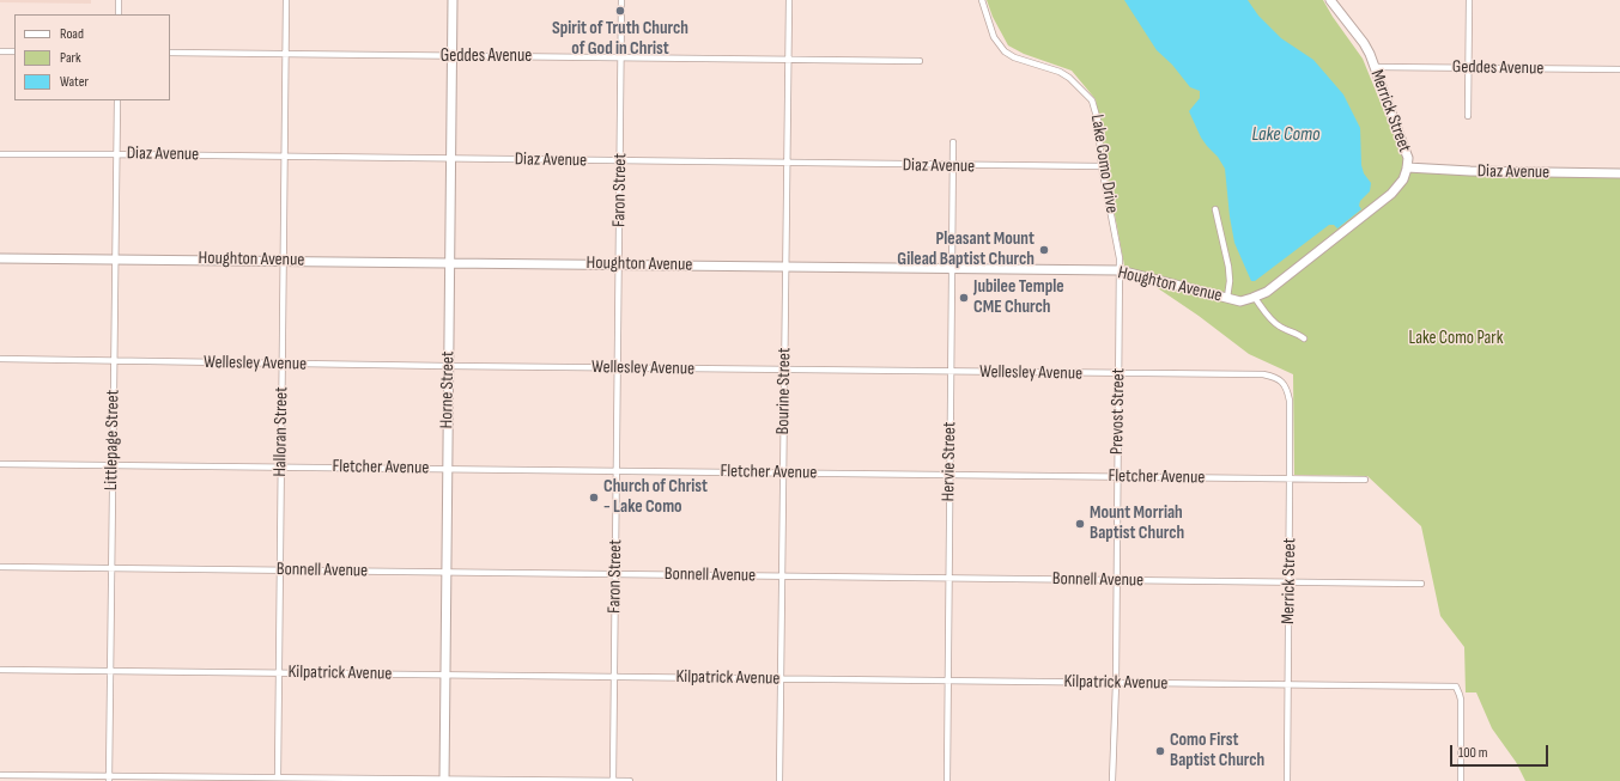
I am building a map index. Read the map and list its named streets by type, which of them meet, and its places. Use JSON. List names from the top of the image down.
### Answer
{
  "streets": {
    "street": [
      "Geddes Avenue",
      "Merrick Street",
      "Diaz Avenue",
      "Lake Como Drive",
      "Faron Street",
      "Houghton Avenue",
      "Wellesley Avenue",
      "Horne Street",
      "Bourine Street",
      "Prevost Street",
      "Halloran Street",
      "Littlepage Street",
      "Hervie Street",
      "Fletcher Avenue",
      "Bonnell Avenue",
      "Kilpatrick Avenue"
    ]
  },
  "crossings": [
    ["Geddes Avenue", "Merrick Street"],
    ["Geddes Avenue", "Faron Street"],
    ["Geddes Avenue", "Horne Street"],
    ["Geddes Avenue", "Bourine Street"],
    ["Geddes Avenue", "Halloran Street"],
    ["Merrick Street", "Diaz Avenue"],
    ["Merrick Street", "Houghton Avenue"],
    ["Merrick Street", "Wellesley Avenue"],
    ["Merrick Street", "Fletcher Avenue"],
    ["Merrick Street", "Bonnell Avenue"],
    ["Merrick Street", "Kilpatrick Avenue"],
    ["Diaz Avenue", "Lake Como Drive"],
    ["Diaz Avenue", "Faron Street"],
    ["Diaz Avenue", "Horne Street"],
    ["Diaz Avenue", "Bourine Street"],
    ["Diaz Avenue", "Halloran Street"],
    ["Diaz Avenue", "Littlepage Street"],
    ["Diaz Avenue", "Hervie Street"],
    ["Lake Como Drive", "Houghton Avenue"],
    ["Lake Como Drive", "Prevost Street"],
    ["Faron Street", "Houghton Avenue"],
    ["Faron Street", "Wellesley Avenue"],
    ["Faron Street", "Fletcher Avenue"],
    ["Faron Street", "Bonnell Avenue"],
    ["Faron Street", "Kilpatrick Avenue"],
    ["Houghton Avenue", "Horne Street"],
    ["Houghton Avenue", "Bourine Street"],
    ["Houghton Avenue", "Prevost Street"],
    ["Houghton Avenue", "Halloran Street"],
    ["Houghton Avenue", "Littlepage Street"],
    ["Houghton Avenue", "Hervie Street"],
    ["Wellesley Avenue", "Horne Street"],
    ["Wellesley Avenue", "Bourine Street"],
    ["Wellesley Avenue", "Prevost Street"],
    ["Wellesley Avenue", "Halloran Street"],
    ["Wellesley Avenue", "Littlepage Street"],
    ["Wellesley Avenue", "Hervie Street"],
    ["Horne Street", "Fletcher Avenue"],
    ["Horne Street", "Bonnell Avenue"],
    ["Horne Street", "Kilpatrick Avenue"],
    ["Bourine Street", "Fletcher Avenue"],
    ["Bourine Street", "Bonnell Avenue"],
    ["Bourine Street", "Kilpatrick Avenue"],
    ["Prevost Street", "Fletcher Avenue"],
    ["Prevost Street", "Bonnell Avenue"],
    ["Prevost Street", "Kilpatrick Avenue"],
    ["Halloran Street", "Fletcher Avenue"],
    ["Halloran Street", "Bonnell Avenue"],
    ["Halloran Street", "Kilpatrick Avenue"],
    ["Littlepage Street", "Fletcher Avenue"],
    ["Littlepage Street", "Bonnell Avenue"],
    ["Littlepage Street", "Kilpatrick Avenue"],
    ["Hervie Street", "Fletcher Avenue"],
    ["Hervie Street", "Bonnell Avenue"],
    ["Hervie Street", "Kilpatrick Avenue"]
  ],
  "water": ["Lake Como"],
  "parks": ["Lake Como Park"],
  "places": [
    "Spirit of Truth Church of God in Christ",
    "Pleasant Mount Gilead Baptist Church",
    "Jubilee Temple CME Church",
    "Church of Christ - Lake Como",
    "Mount Morriah Baptist Church",
    "Como First Baptist Church"
  ],
  "legend": ["Road", "Park", "Water"],
  "scale_bar": "100 m"
}
